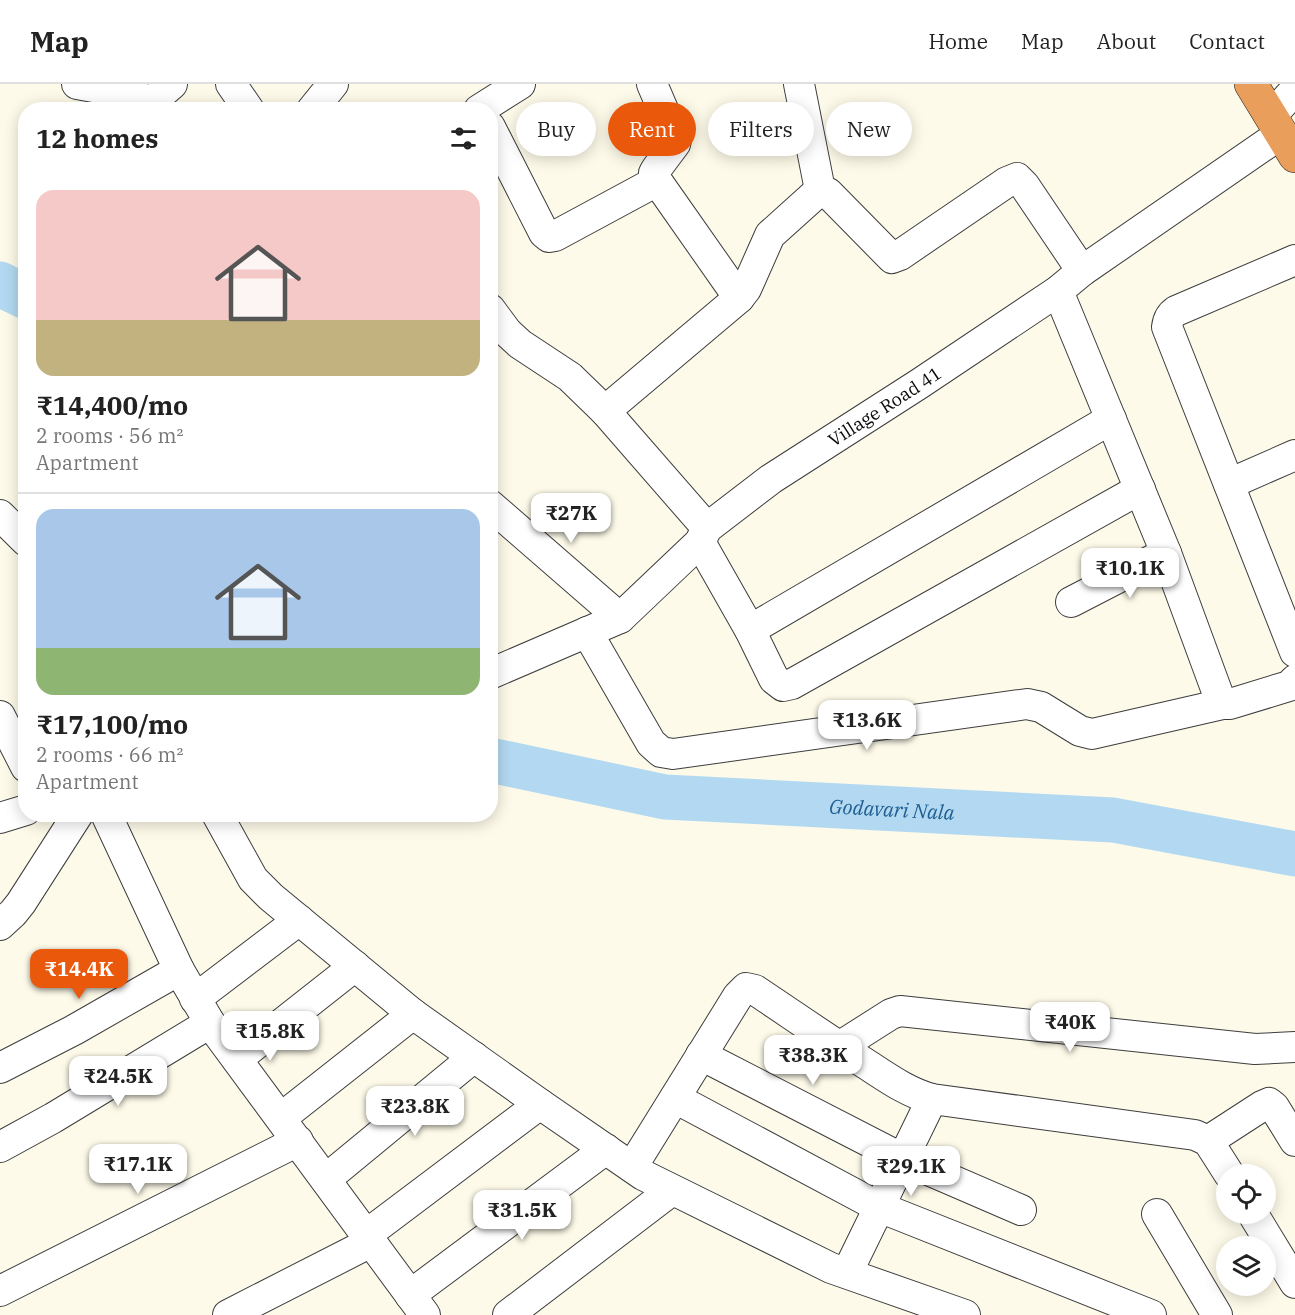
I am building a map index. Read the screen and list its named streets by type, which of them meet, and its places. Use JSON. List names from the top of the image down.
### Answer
{
  "streets": {
    "street": ["Village Road 41"]
  },
  "water": ["Godavari Nala"],
  "page": {
    "header": "Map",
    "nav": [
      "Home",
      "Map",
      "About",
      "Contact"
    ],
    "chip": [
      "Buy",
      "Rent",
      "Filters",
      "New"
    ],
    "heading": "12 homes",
    "list": [
      {
        "name": "₹14,400/mo",
        "note": "2 rooms · 56 m² · Apartment"
      },
      {
        "name": "₹17,100/mo",
        "note": "2 rooms · 66 m² · Apartment"
      }
    ],
    "price": [
      "₹27K",
      "₹10.1K",
      "₹13.6K",
      "₹14.4K",
      "₹40K",
      "₹15.8K",
      "₹38.3K",
      "₹24.5K",
      "₹23.8K",
      "₹17.1K",
      "₹29.1K",
      "₹31.5K"
    ]
  }
}
